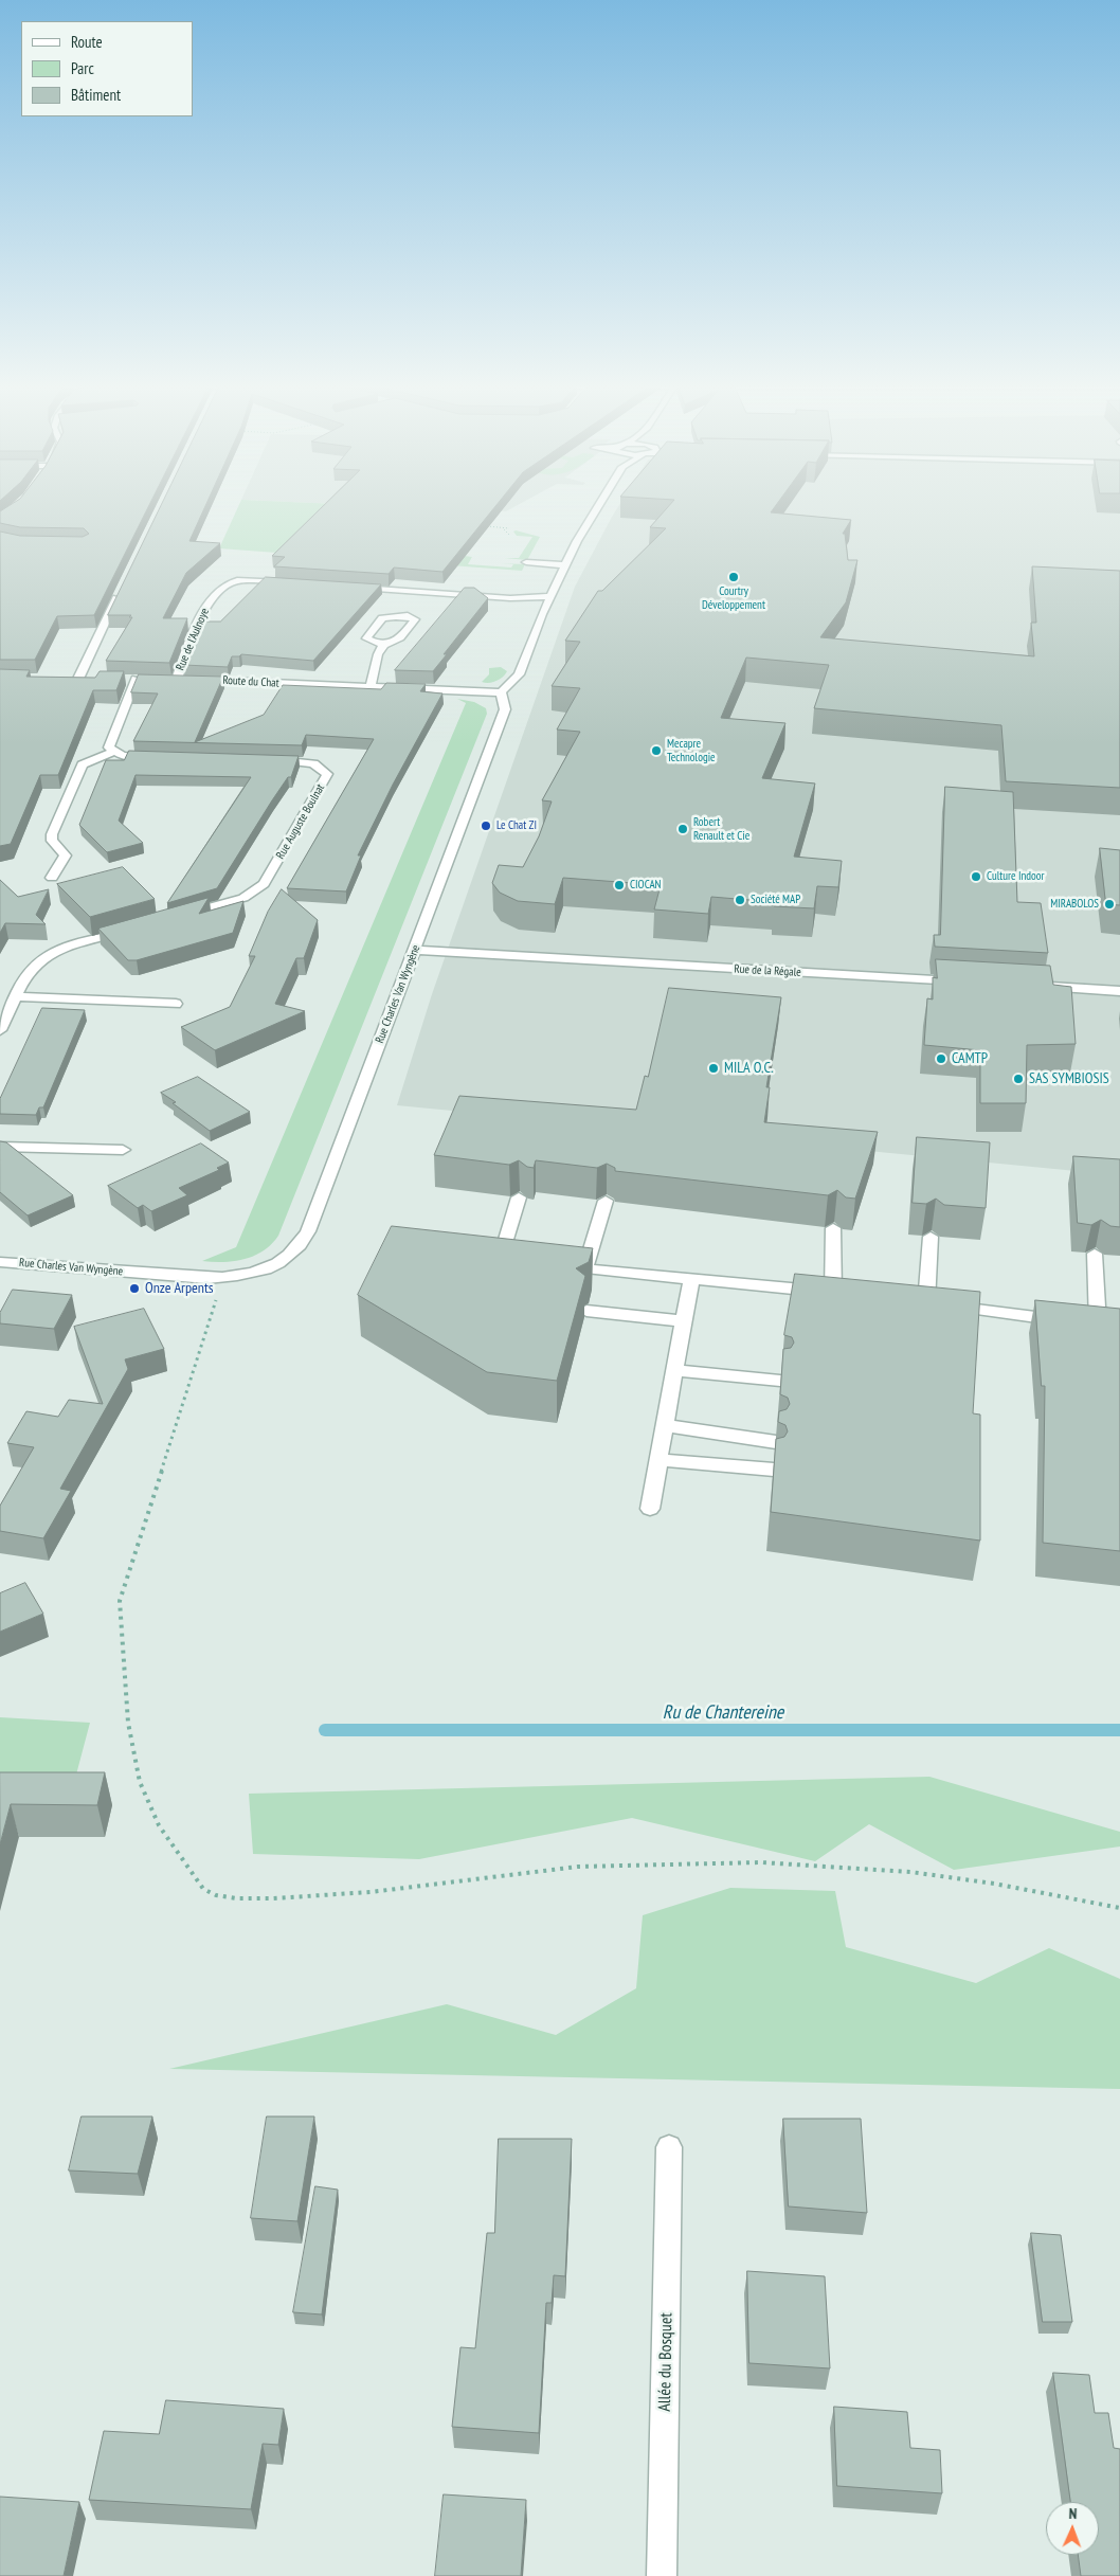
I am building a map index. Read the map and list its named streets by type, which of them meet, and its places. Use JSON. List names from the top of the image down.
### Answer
{
  "streets": {
    "street": [
      "Rue de l'Aulnoye",
      "Route du Chat",
      "Rue Auguste Boulnat",
      "Rue de la Régale",
      "Rue Charles Van Wyngène",
      "Allée du Bosquet"
    ]
  },
  "crossings": [
    ["Rue de l'Aulnoye", "Route du Chat"],
    ["Route du Chat", "Rue Charles Van Wyngène"],
    ["Rue de la Régale", "Rue Charles Van Wyngène"]
  ],
  "water": ["Ru de Chantereine"],
  "places": [
    "Courtry Développement",
    "Mecapre Technologie",
    "Le Chat ZI",
    "Robert Renault et Cie",
    "Culture Indoor",
    "CIOCAN",
    "Société MAP",
    "MIRABOLOS",
    "CAMTP",
    "MILA O.C.",
    "SAS SYMBIOSIS",
    "Onze Arpents"
  ],
  "legend": ["Route", "Parc", "Bâtiment"],
  "north": "top"
}
